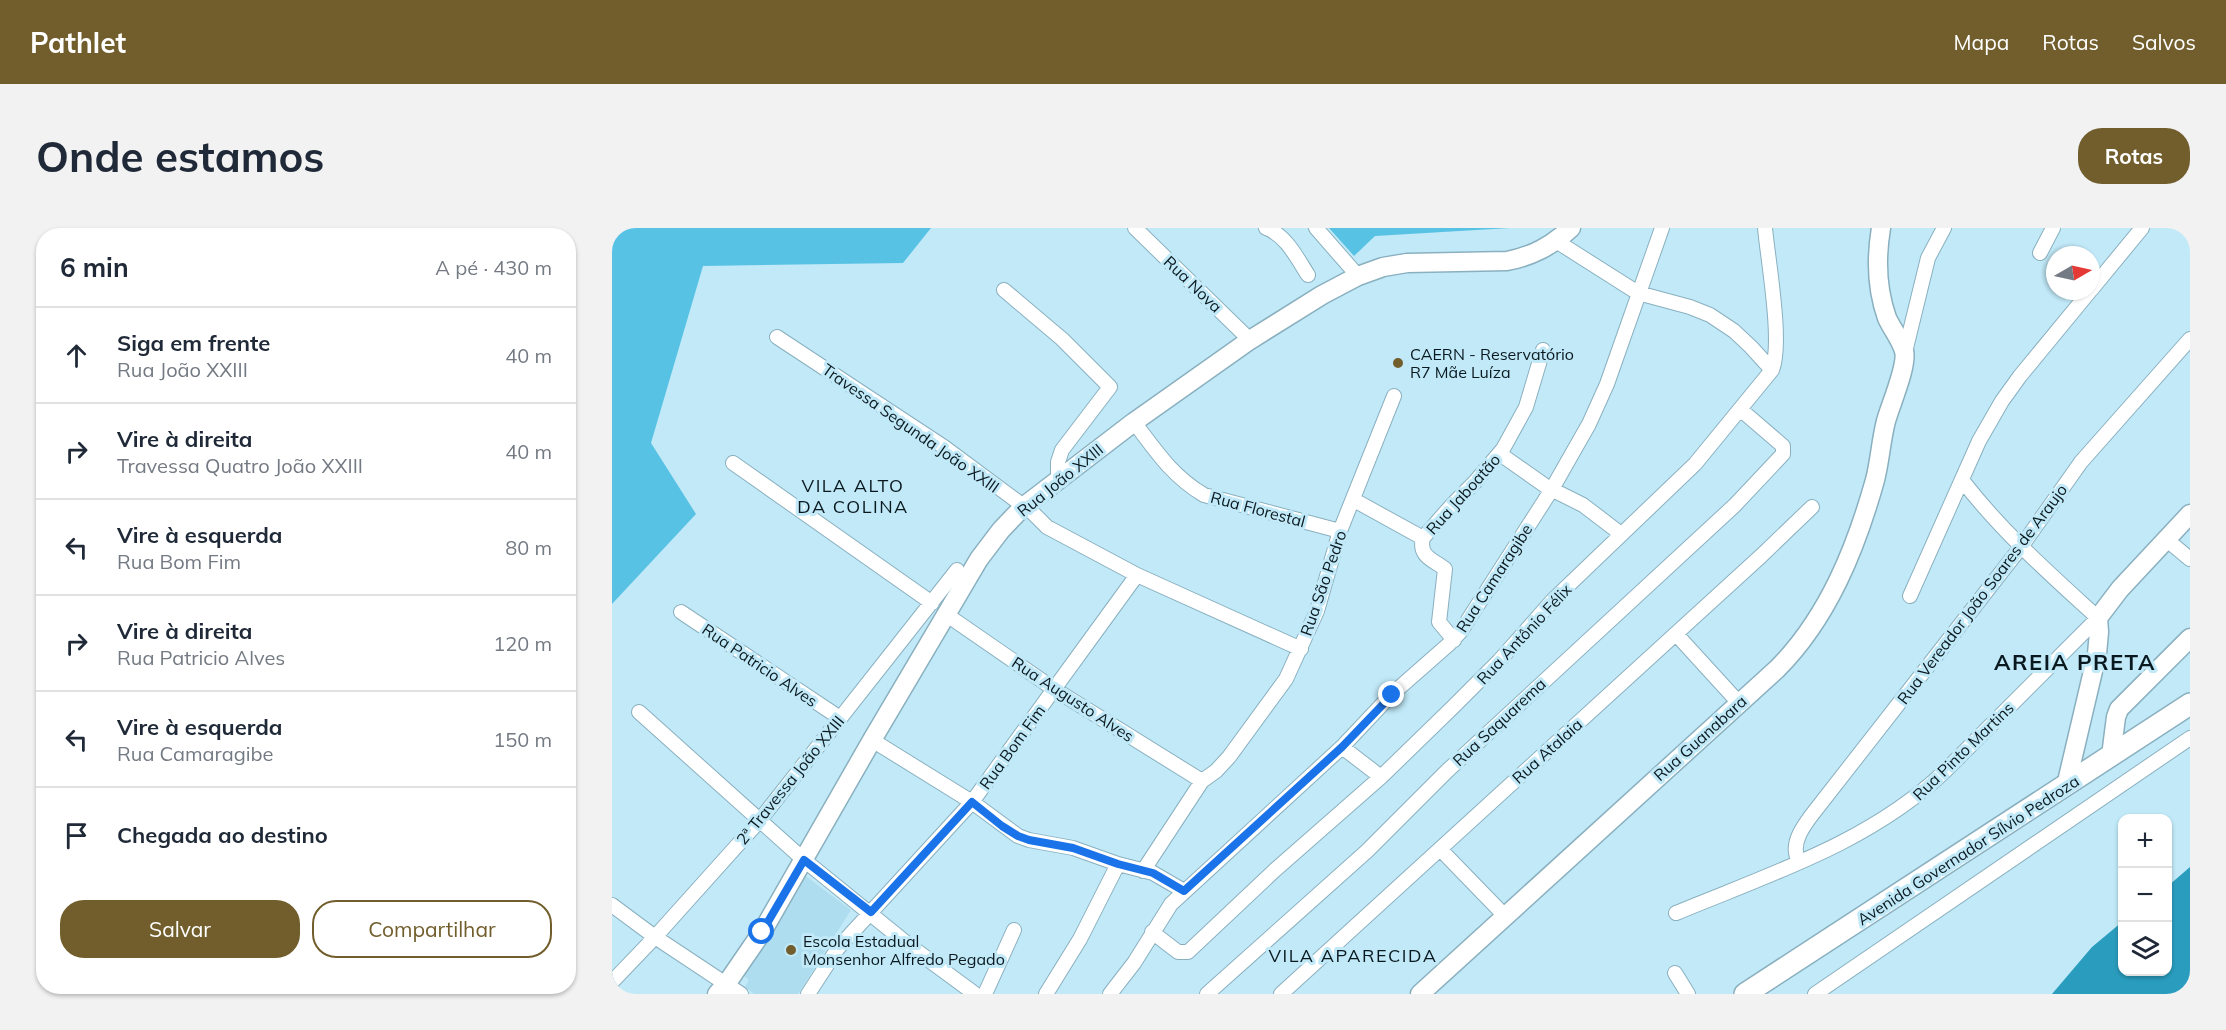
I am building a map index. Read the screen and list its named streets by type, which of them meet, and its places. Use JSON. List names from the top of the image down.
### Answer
{
  "streets": {
    "main road": [
      "Rua João XXIII",
      "Rua Guanabara",
      "Rua Pinto Martins",
      "Avenida Governador Sílvio Pedroza"
    ],
    "street": [
      "Rua Nova",
      "Travessa Segunda João XXIII",
      "Rua Jaboatão",
      "Rua Florestal",
      "Rua Camaragibe",
      "Rua São Pedro",
      "Rua Vereador João Soares de Araujo",
      "Rua Antônio Félix",
      "Rua Patricio Alves",
      "Rua Augusto Alves",
      "Rua Saquarema",
      "Rua Bom Fim",
      "Rua Atalaia",
      "2ª Travessa João XXIII"
    ]
  },
  "crossings": [
    ["Rua Nova", "Rua João XXIII"],
    ["Travessa Segunda João XXIII", "Rua João XXIII"],
    ["Travessa Segunda João XXIII", "Rua São Pedro"],
    ["Travessa Segunda João XXIII", "Rua Bom Fim"],
    ["Rua João XXIII", "Rua Florestal"],
    ["Rua João XXIII", "Rua Augusto Alves"],
    ["Rua João XXIII", "2ª Travessa João XXIII"],
    ["Rua Florestal", "Rua São Pedro"],
    ["Rua Camaragibe", "Rua Antônio Félix"],
    ["Rua São Pedro", "Rua Augusto Alves"],
    ["Rua Vereador João Soares de Araujo", "Rua Pinto Martins"],
    ["Rua Antônio Félix", "Rua Saquarema"],
    ["Rua Patricio Alves", "2ª Travessa João XXIII"],
    ["Rua Augusto Alves", "Rua Bom Fim"],
    ["Rua Augusto Alves", "2ª Travessa João XXIII"]
  ],
  "districts": ["VILA ALTO DA COLINA", "AREIA PRETA", "VILA APARECIDA"],
  "places": ["CAERN - Reservatório R7 Mãe Luíza", "Escola Estadual Monsenhor Alfredo Pegado"],
  "north": "right",
  "page": {
    "header": "Pathlet",
    "nav": ["Mapa", "Rotas", "Salvos"],
    "buttons": [
      "Rotas",
      ["Salvar", "Compartilhar"]
    ],
    "title": "Onde estamos",
    "heading": ["6 min", "A pé · 430 m"],
    "list": [
      ["Siga em frente", "Rua João XXIII", "40 m"],
      ["Vire à direita", "Travessa Quatro João XXIII", "40 m"],
      ["Vire à esquerda", "Rua Bom Fim", "80 m"],
      ["Vire à direita", "Rua Patricio Alves", "120 m"],
      ["Vire à esquerda", "Rua Camaragibe", "150 m"],
      "Chegada ao destino"
    ],
    "map_buttons": ["+", "−"]
  }
}
